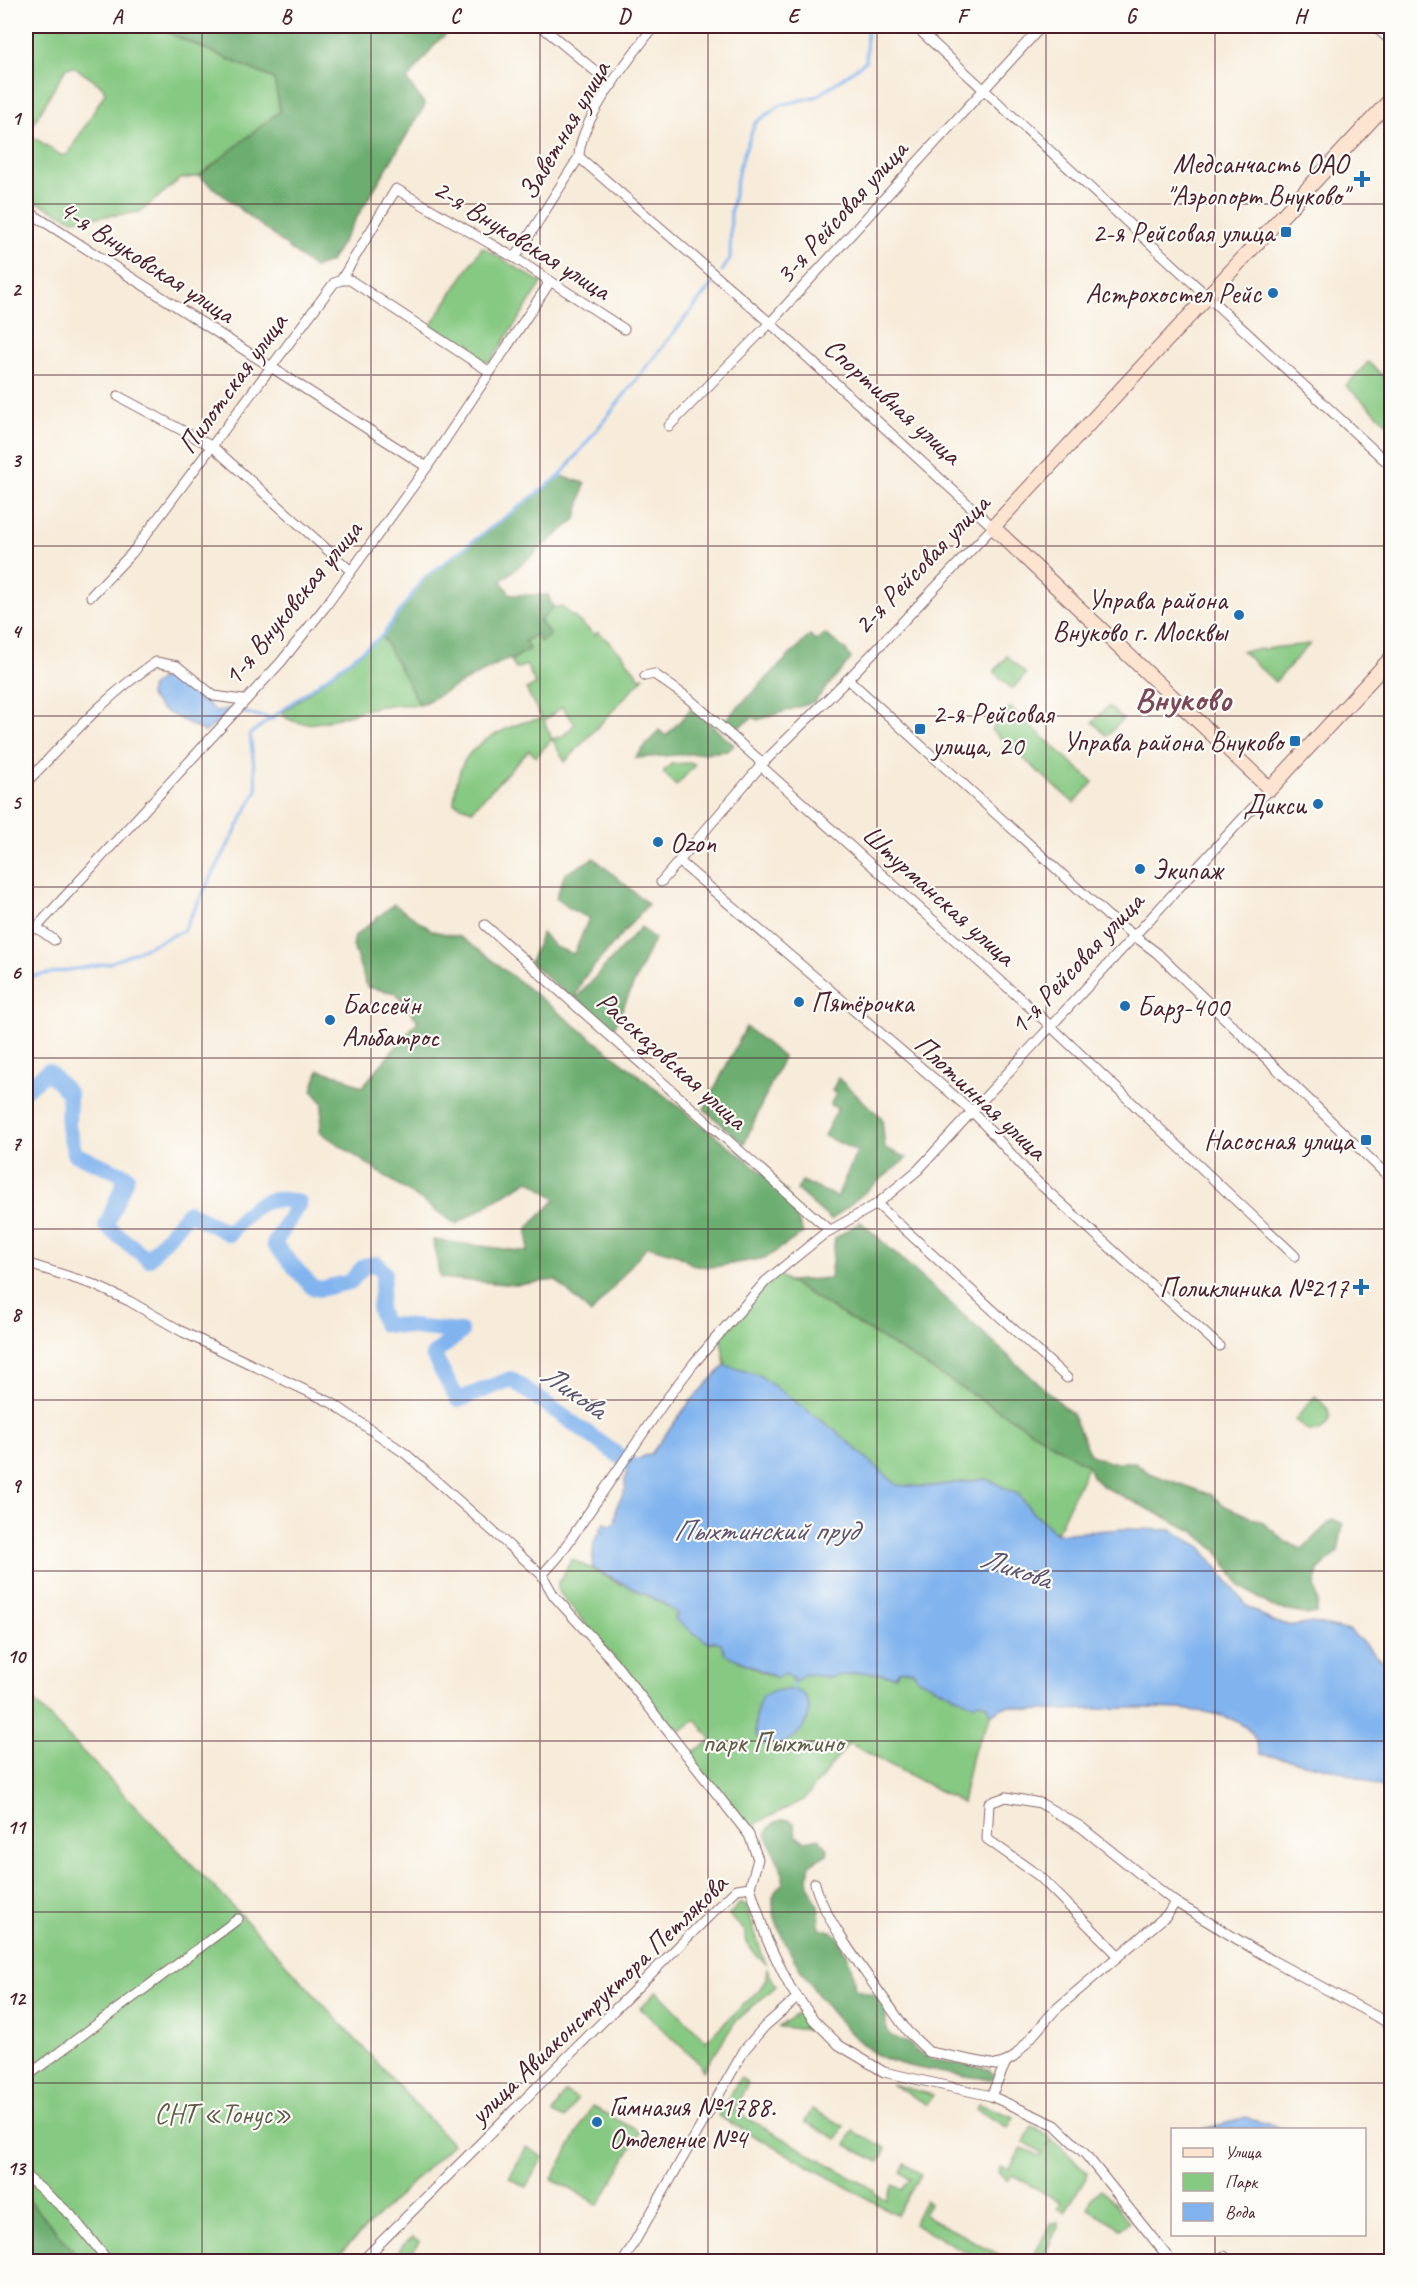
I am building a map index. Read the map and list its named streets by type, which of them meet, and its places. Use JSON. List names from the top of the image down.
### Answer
{
  "streets": {
    "street": [
      "Заветная улица",
      "3-я Рейсовая улица",
      "2-я Внуковская улица",
      "4-я Внуковская улица",
      "Пилотская улица",
      "Спортивная улица",
      "2-я Рейсовая улица",
      "1-я Внуковская улица",
      "Штурманская улица",
      "1-я Рейсовая улица",
      "Рассказовская улица",
      "Плотинная улица",
      "улица Авиаконструктора Петлякова"
    ]
  },
  "crossings": [
    ["Заветная улица", "2-я Внуковская улица"],
    ["Заветная улица", "Спортивная улица"],
    ["3-я Рейсовая улица", "Спортивная улица"],
    ["2-я Внуковская улица", "Пилотская улица"],
    ["2-я Внуковская улица", "1-я Внуковская улица"],
    ["4-я Внуковская улица", "Пилотская улица"],
    ["4-я Внуковская улица", "1-я Внуковская улица"],
    ["Спортивная улица", "2-я Рейсовая улица"],
    ["Спортивная улица", "1-я Рейсовая улица"],
    ["2-я Рейсовая улица", "Штурманская улица"],
    ["2-я Рейсовая улица", "Плотинная улица"],
    ["Штурманская улица", "1-я Рейсовая улица"],
    ["1-я Рейсовая улица", "Рассказовская улица"],
    ["1-я Рейсовая улица", "Плотинная улица"]
  ],
  "districts": ["Внуково"],
  "water": ["Ликова", "Пыхтинский пруд"],
  "parks": ["парк Пыхтино", "СНТ «Тонус»"],
  "places": {
    "health": ["Медсанчасть ОАО \"Аэропорт Внуково\"", "Поликлиника №217"],
    "transit": [
      "2-я Рейсовая улица",
      "2-я Рейсовая улица, 20",
      "Управа района Внуково",
      "Насосная улица"
    ],
    "other": [
      "Астрохостел Рейс",
      "Управа района Внуково г. Москвы",
      "Дикси",
      "Ozon",
      "Экипаж",
      "Пятёрочка",
      "Барз-400",
      "Бассейн Альбатрос",
      "Гимназия №1788. Отделение №4"
    ]
  },
  "legend": ["Улица", "Парк", "Вода"],
  "grid": {
    "columns": [
      "A",
      "B",
      "C",
      "D",
      "E",
      "F",
      "G",
      "H"
    ],
    "rows": [
      "1",
      "2",
      "3",
      "4",
      "5",
      "6",
      "7",
      "8",
      "9",
      "10",
      "11",
      "12",
      "13"
    ]
  }
}
